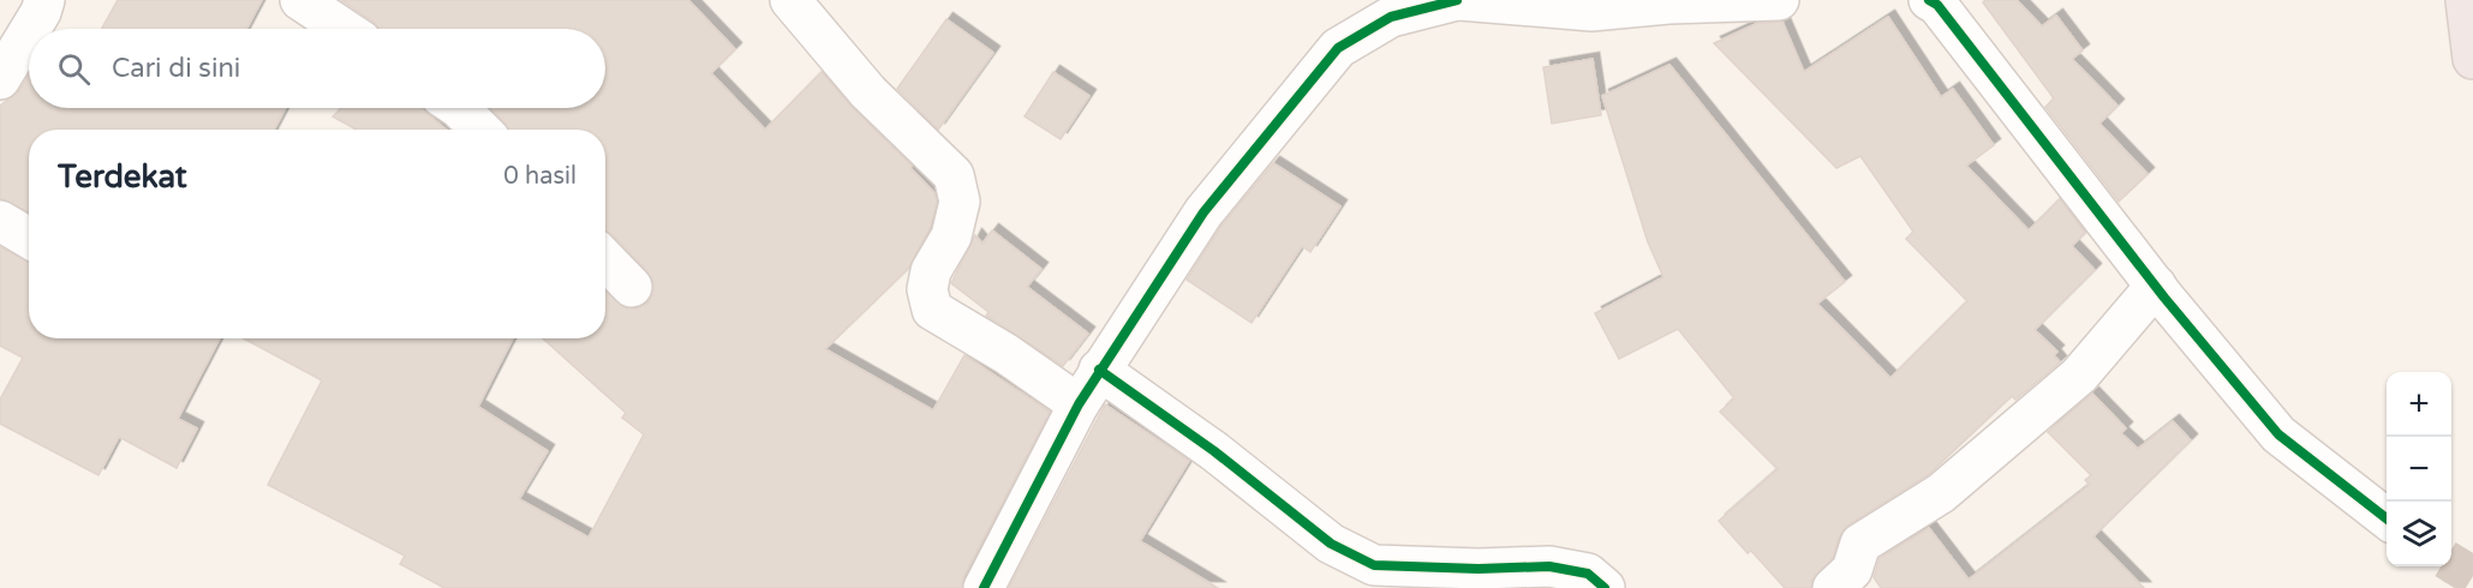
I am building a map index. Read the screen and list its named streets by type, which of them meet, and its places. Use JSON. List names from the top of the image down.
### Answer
{
  "page": {
    "search": "Cari di sini",
    "heading": ["Terdekat", "0 hasil"],
    "map_buttons": ["+", "−"]
  }
}
